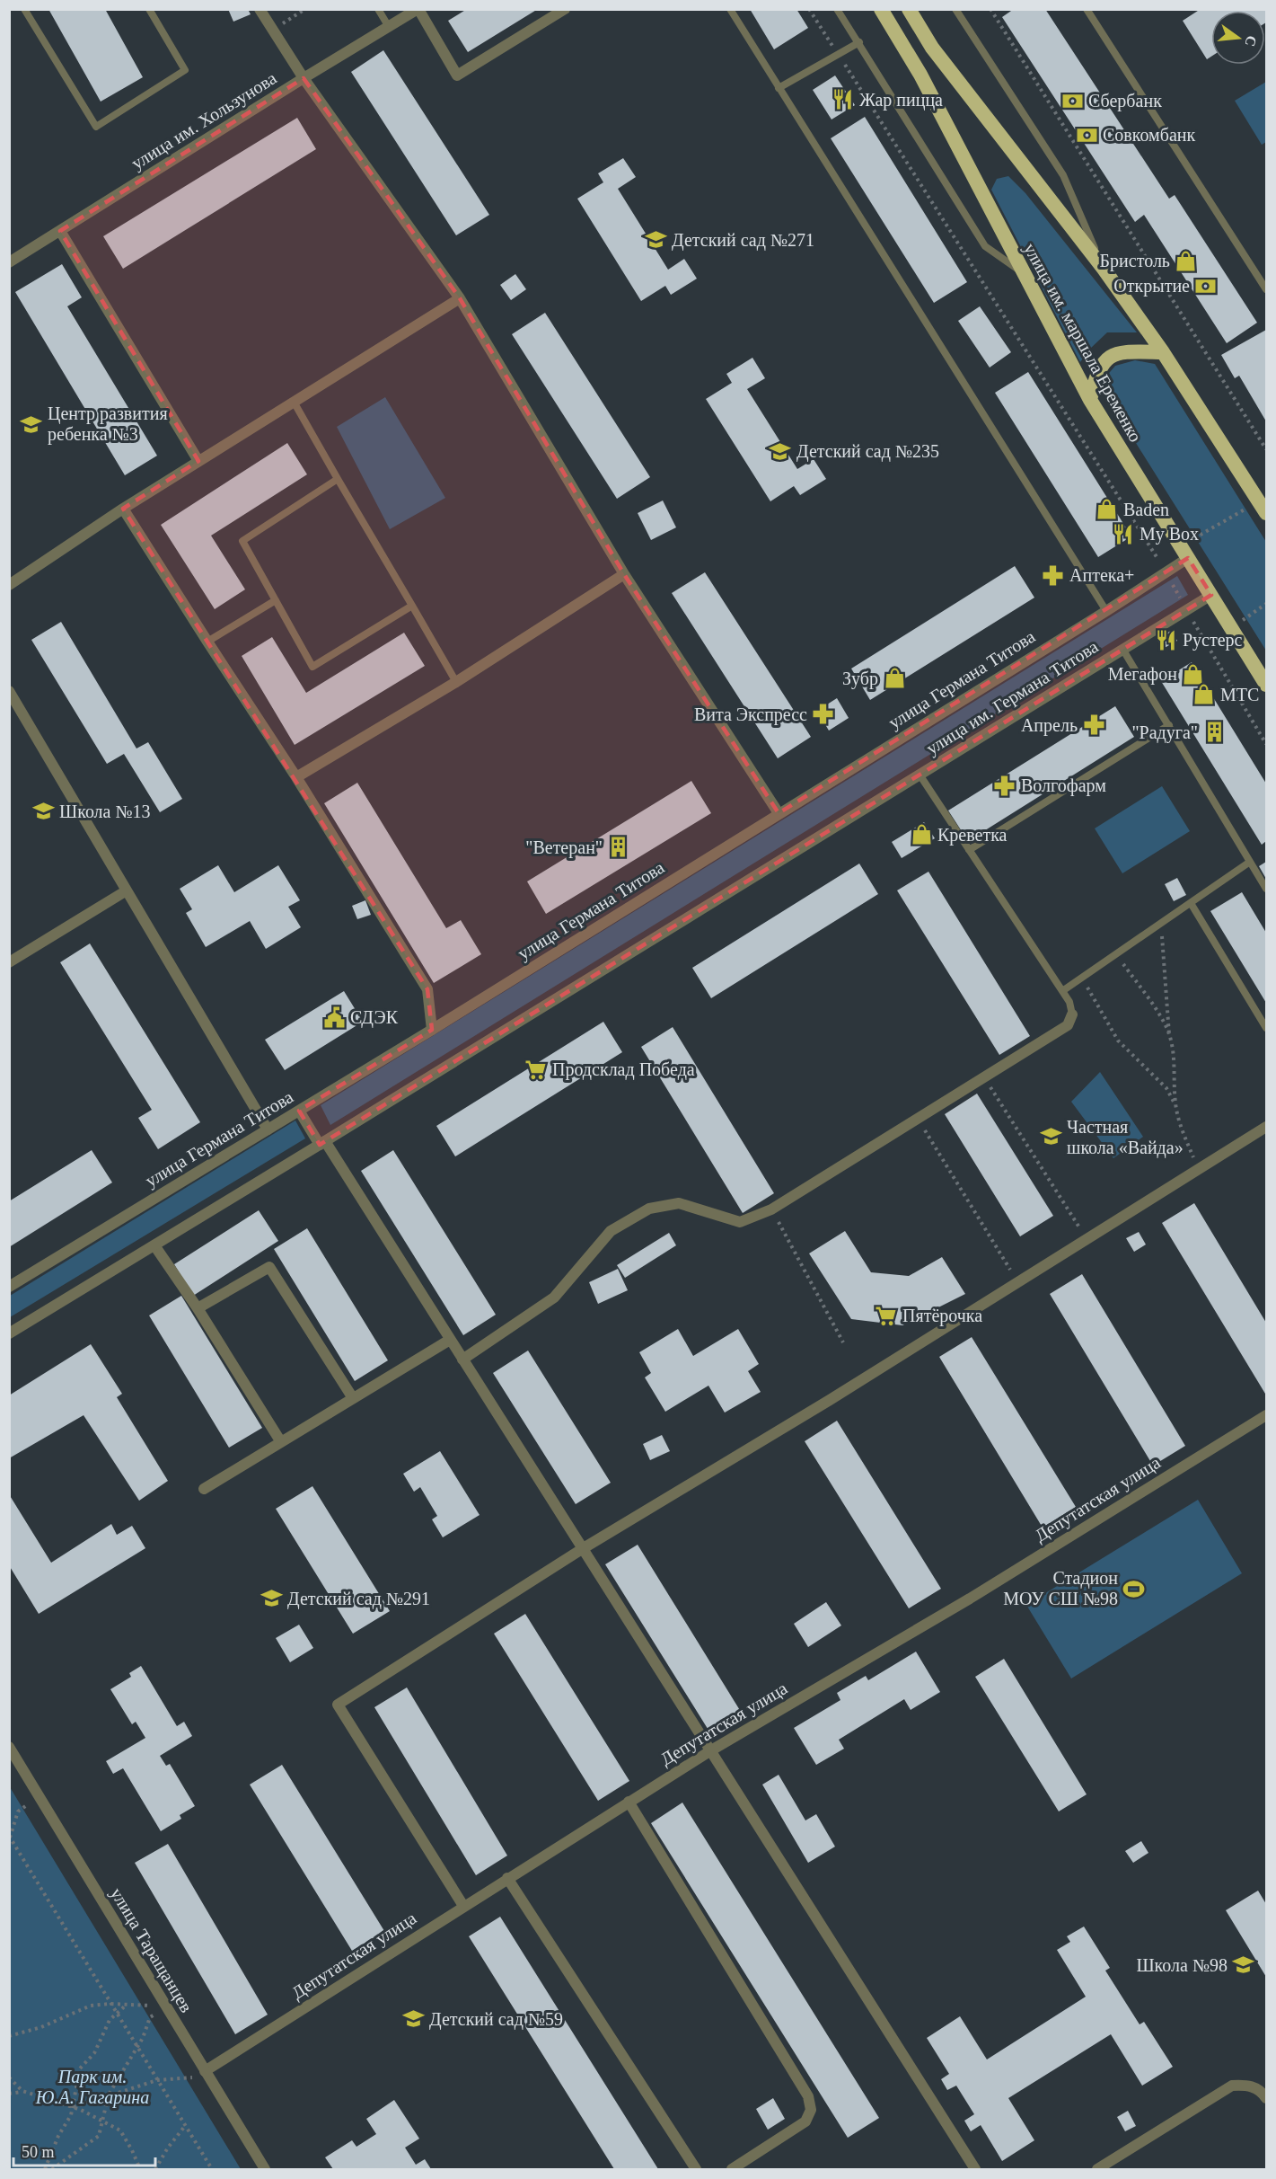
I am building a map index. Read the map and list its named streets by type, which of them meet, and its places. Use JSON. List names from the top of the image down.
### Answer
{
  "streets": {
    "highway": ["улица им. маршала Еременко"],
    "street": [
      "улица им. Хользунова",
      "улица Германа Титова",
      "улица им. Германа Титова",
      "Депутатская улица",
      "улица Таращанцев"
    ]
  },
  "crossings": [
    ["улица им. маршала Еременко", "улица Германа Титова"],
    ["Депутатская улица", "улица Таращанцев"]
  ],
  "parks": ["Парк им. Ю.А. Гагарина"],
  "places": {
    "restaurant": ["Жар пицца", "My Box", "Рустерс"],
    "bank": ["Сбербанк", "Совкомбанк", "Открытие"],
    "school or university": [
      "Детский сад №271",
      "Центр развития ребенка №3",
      "Детский сад №235",
      "Школа №13",
      "Частная школа «Вайда»",
      "Детский сад №291",
      "Школа №98",
      "Детский сад №59"
    ],
    "shop": [
      "Бристоль",
      "Baden",
      "Мегафон",
      "Зубр",
      "МТС",
      "Креветка"
    ],
    "pharmacy": [
      "Аптека+",
      "Вита Экспресс",
      "Апрель",
      "Волгофарм"
    ],
    "building": ["\"Радуга\"", "\"Ветеран\""],
    "public building": ["СДЭК"],
    "supermarket": ["Продсклад Победа", "Пятёрочка"],
    "sports": ["Стадион МОУ СШ №98"]
  },
  "scale_bar": "50 m",
  "north": "right"
}
